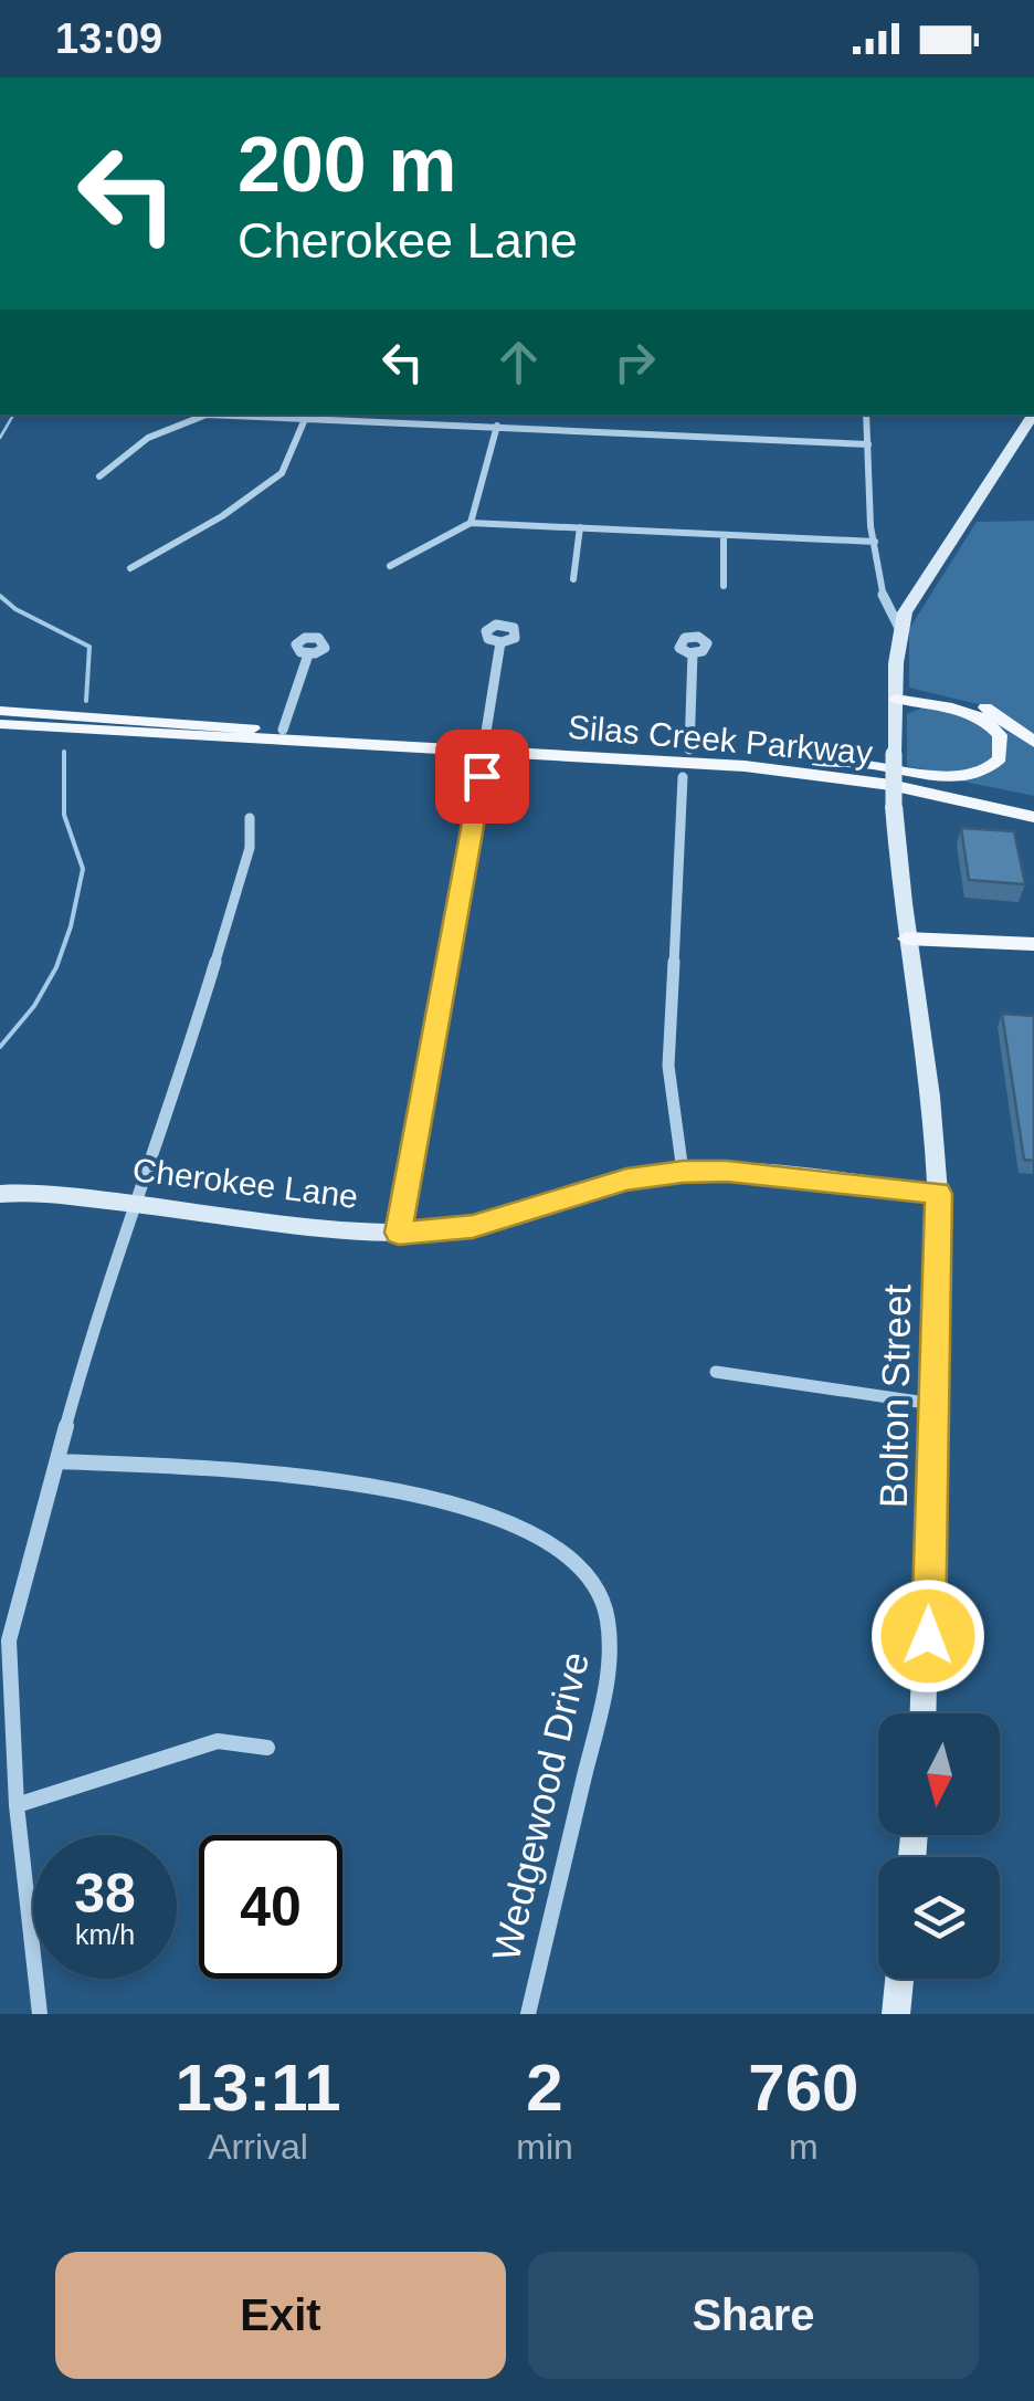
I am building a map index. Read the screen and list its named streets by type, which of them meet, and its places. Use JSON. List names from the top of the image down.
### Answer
{
  "streets": {
    "main road": ["Silas Creek Parkway"],
    "street": ["Cherokee Lane", "Bolton Street", "Wedgewood Drive"]
  },
  "crossings": [
    ["Cherokee Lane", "Bolton Street"]
  ],
  "north": "bottom",
  "page": {
    "status": "13:09",
    "turn": ["200 m", "Cherokee Lane"],
    "speed": "38 km/h",
    "limit": "40",
    "eta": [
      "13:11",
      "Arrival",
      "2",
      "min",
      "760",
      "m"
    ],
    "buttons": ["Exit", "Share"]
  }
}
